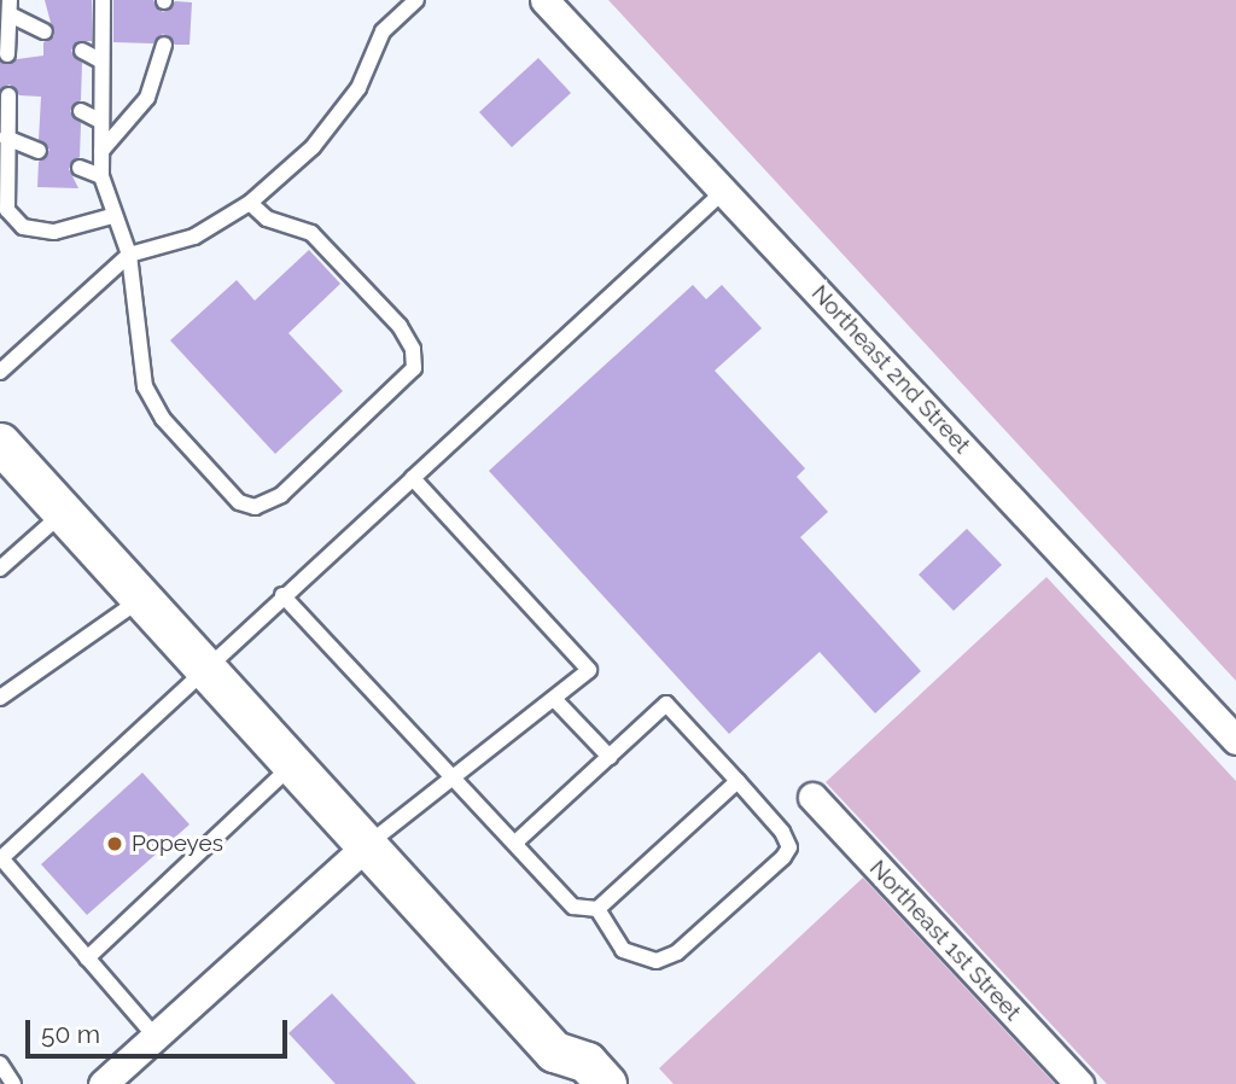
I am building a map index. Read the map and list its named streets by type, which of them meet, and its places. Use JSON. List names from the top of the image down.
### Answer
{
  "streets": {
    "street": ["Northeast 2nd Street", "Northeast 1st Street"]
  },
  "places": ["Popeyes"],
  "scale_bar": "50 m"
}
